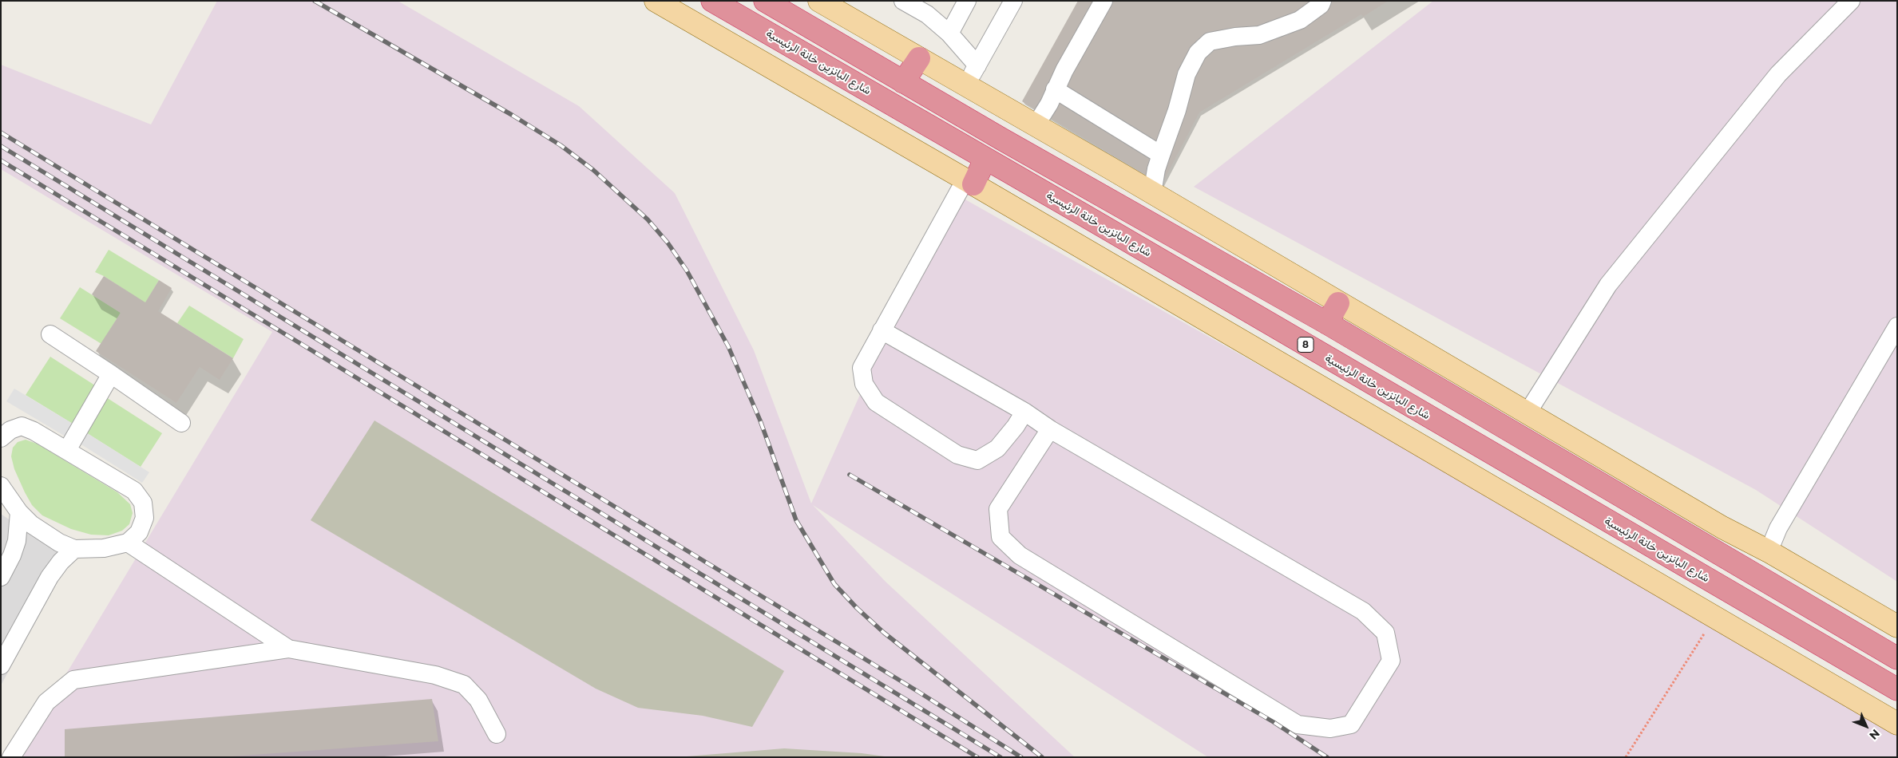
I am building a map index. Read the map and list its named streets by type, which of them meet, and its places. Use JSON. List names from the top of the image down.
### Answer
{
  "streets": {
    "highway": ["شارع البانزين خانة الرئيسية", "8"]
  },
  "north": "bottom right"
}
